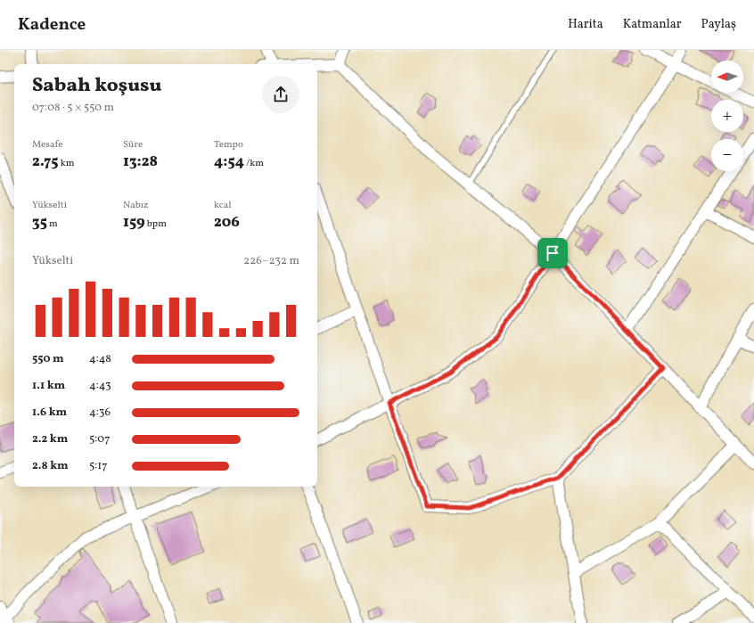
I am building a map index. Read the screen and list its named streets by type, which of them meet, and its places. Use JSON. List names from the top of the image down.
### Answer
{
  "north": "left",
  "page": {
    "header": "Kadence",
    "nav": ["Harita", "Katmanlar", "Paylaş"],
    "map_buttons": ["+", "−"],
    "heading": ["Sabah koşusu", "07:08 · 5 × 550 m"],
    "stats": [
      ["Mesafe", "2.75 km"],
      ["Süre", "13:28"],
      ["Tempo", "4:54 /km"],
      ["Yükselti", "35 m"],
      ["Nabız", "159 bpm"],
      ["kcal", "206"]
    ],
    "chart": ["Yükselti", "226–232 m"],
    "list": [
      {
        "name": "550 m",
        "note": "4:48"
      },
      {
        "name": "1.1 km",
        "note": "4:43"
      },
      {
        "name": "1.6 km",
        "note": "4:36"
      },
      {
        "name": "2.2 km",
        "note": "5:07"
      },
      {
        "name": "2.8 km",
        "note": "5:17"
      }
    ]
  }
}
